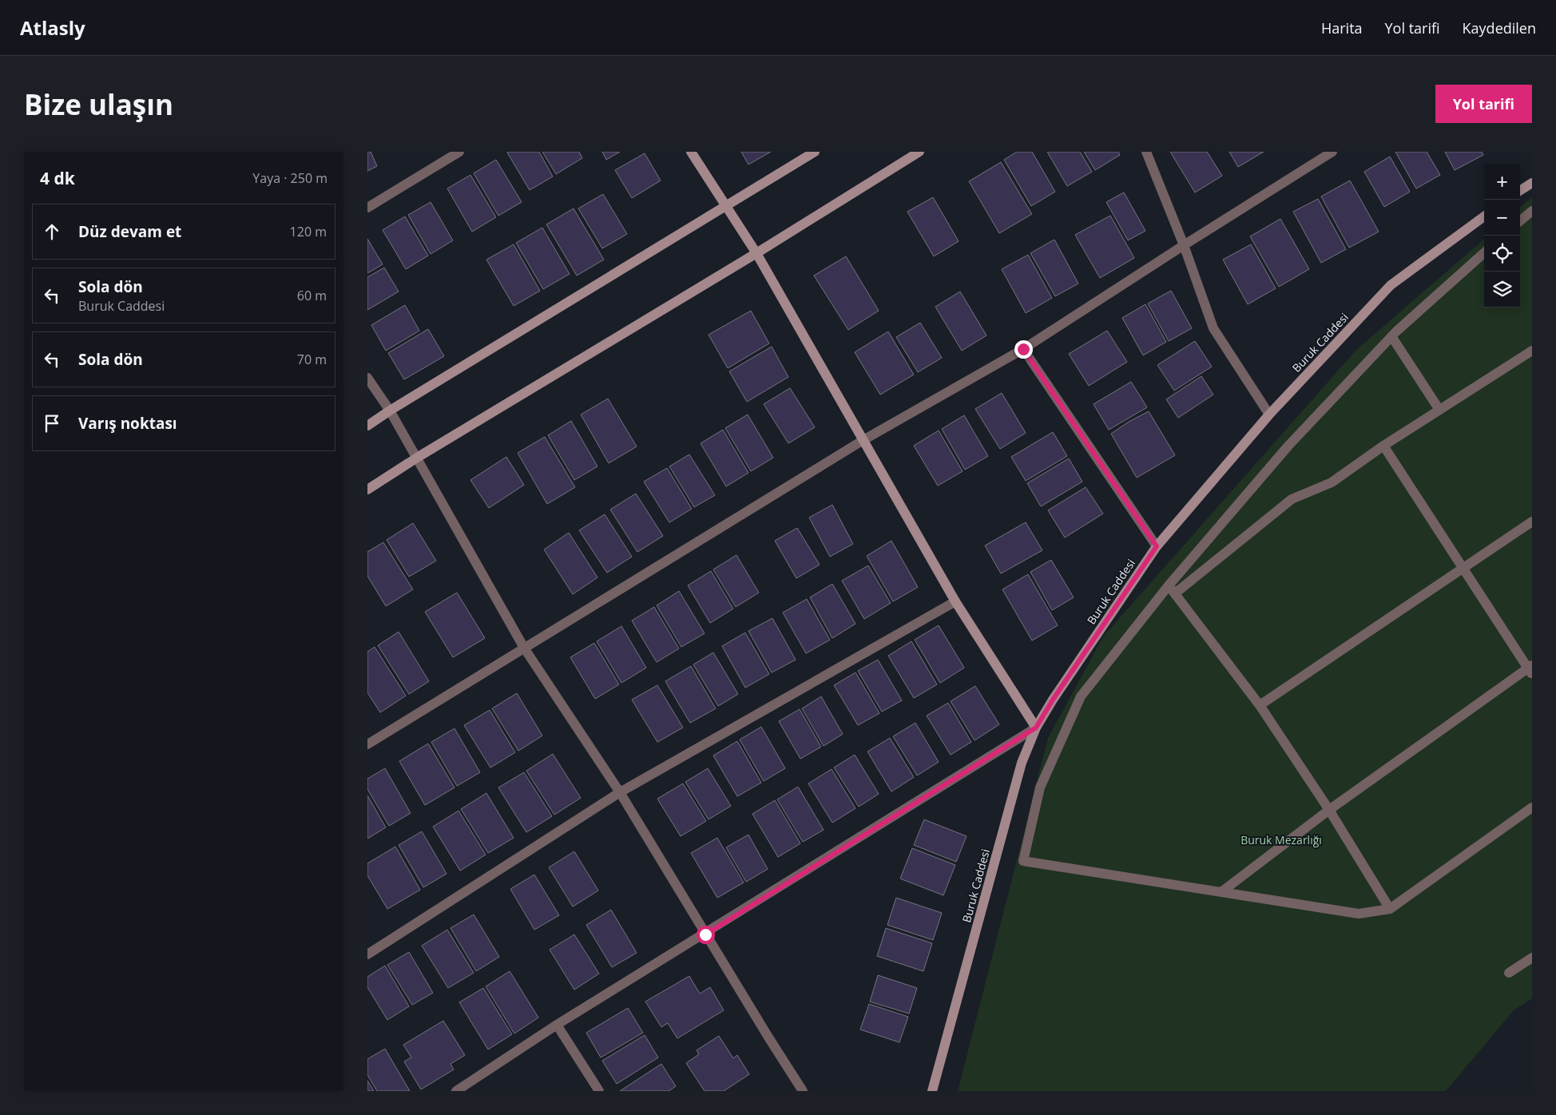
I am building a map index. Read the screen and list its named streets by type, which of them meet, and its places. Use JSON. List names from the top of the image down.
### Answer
{
  "streets": {
    "main road": ["Buruk Caddesi"]
  },
  "parks": ["Buruk Mezarlığı"],
  "page": {
    "header": "Atlasly",
    "nav": ["Harita", "Yol tarifi", "Kaydedilen"],
    "buttons": "Yol tarifi",
    "title": "Bize ulaşın",
    "heading": ["4 dk", "Yaya · 250 m"],
    "map_buttons": ["+", "−"],
    "list": [
      ["Düz devam et", "120 m"],
      ["Sola dön", "Buruk Caddesi", "60 m"],
      ["Sola dön", "70 m"],
      "Varış noktası"
    ]
  }
}
